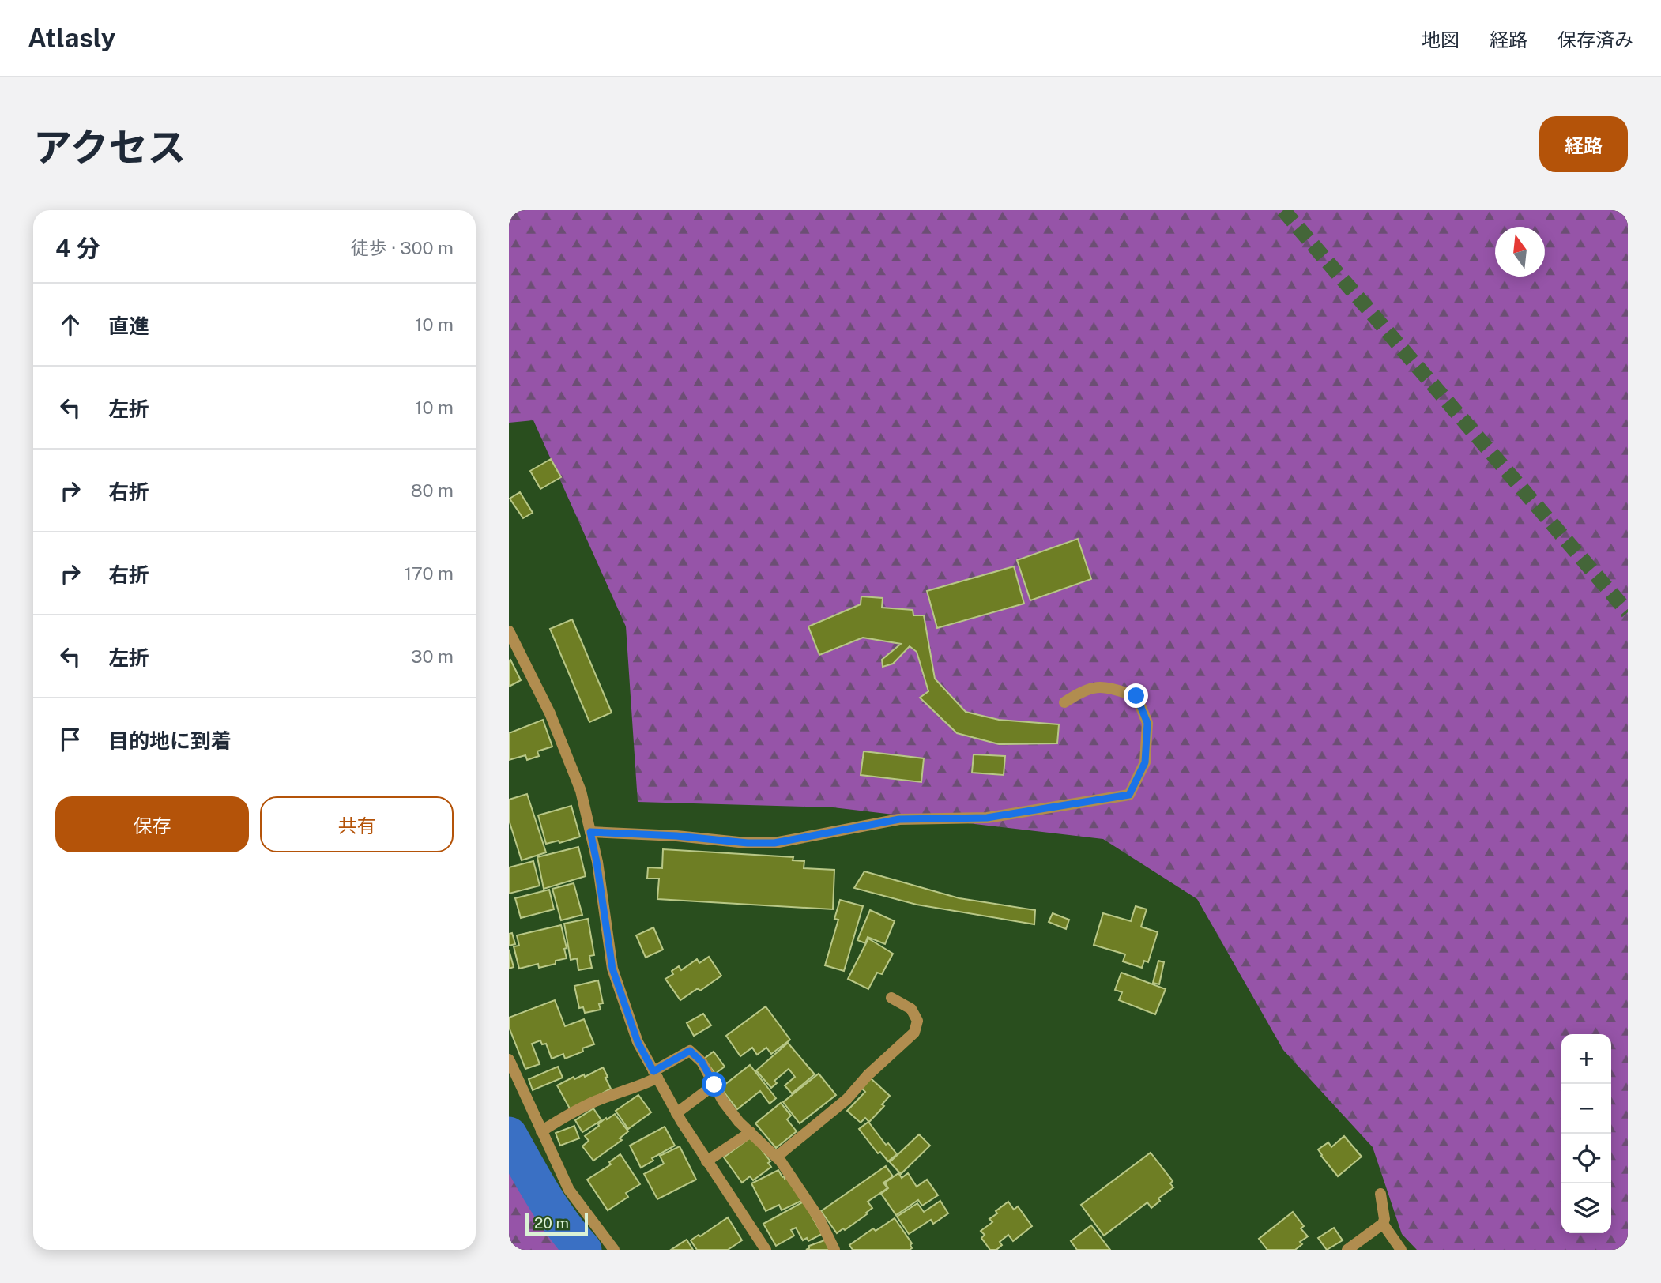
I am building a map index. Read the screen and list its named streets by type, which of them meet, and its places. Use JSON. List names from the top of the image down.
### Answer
{
  "scale_bar": "20 m",
  "north": "top",
  "page": {
    "header": "Atlasly",
    "nav": ["地図", "経路", "保存済み"],
    "title": "アクセス",
    "buttons": [
      "経路",
      ["保存", "共有"]
    ],
    "heading": ["4 分", "徒歩 · 300 m"],
    "list": [
      ["直進", "10 m"],
      ["左折", "10 m"],
      ["右折", "80 m"],
      ["右折", "170 m"],
      ["左折", "30 m"],
      "目的地に到着"
    ],
    "map_buttons": ["+", "−"],
    "scale": "20 m"
  }
}
